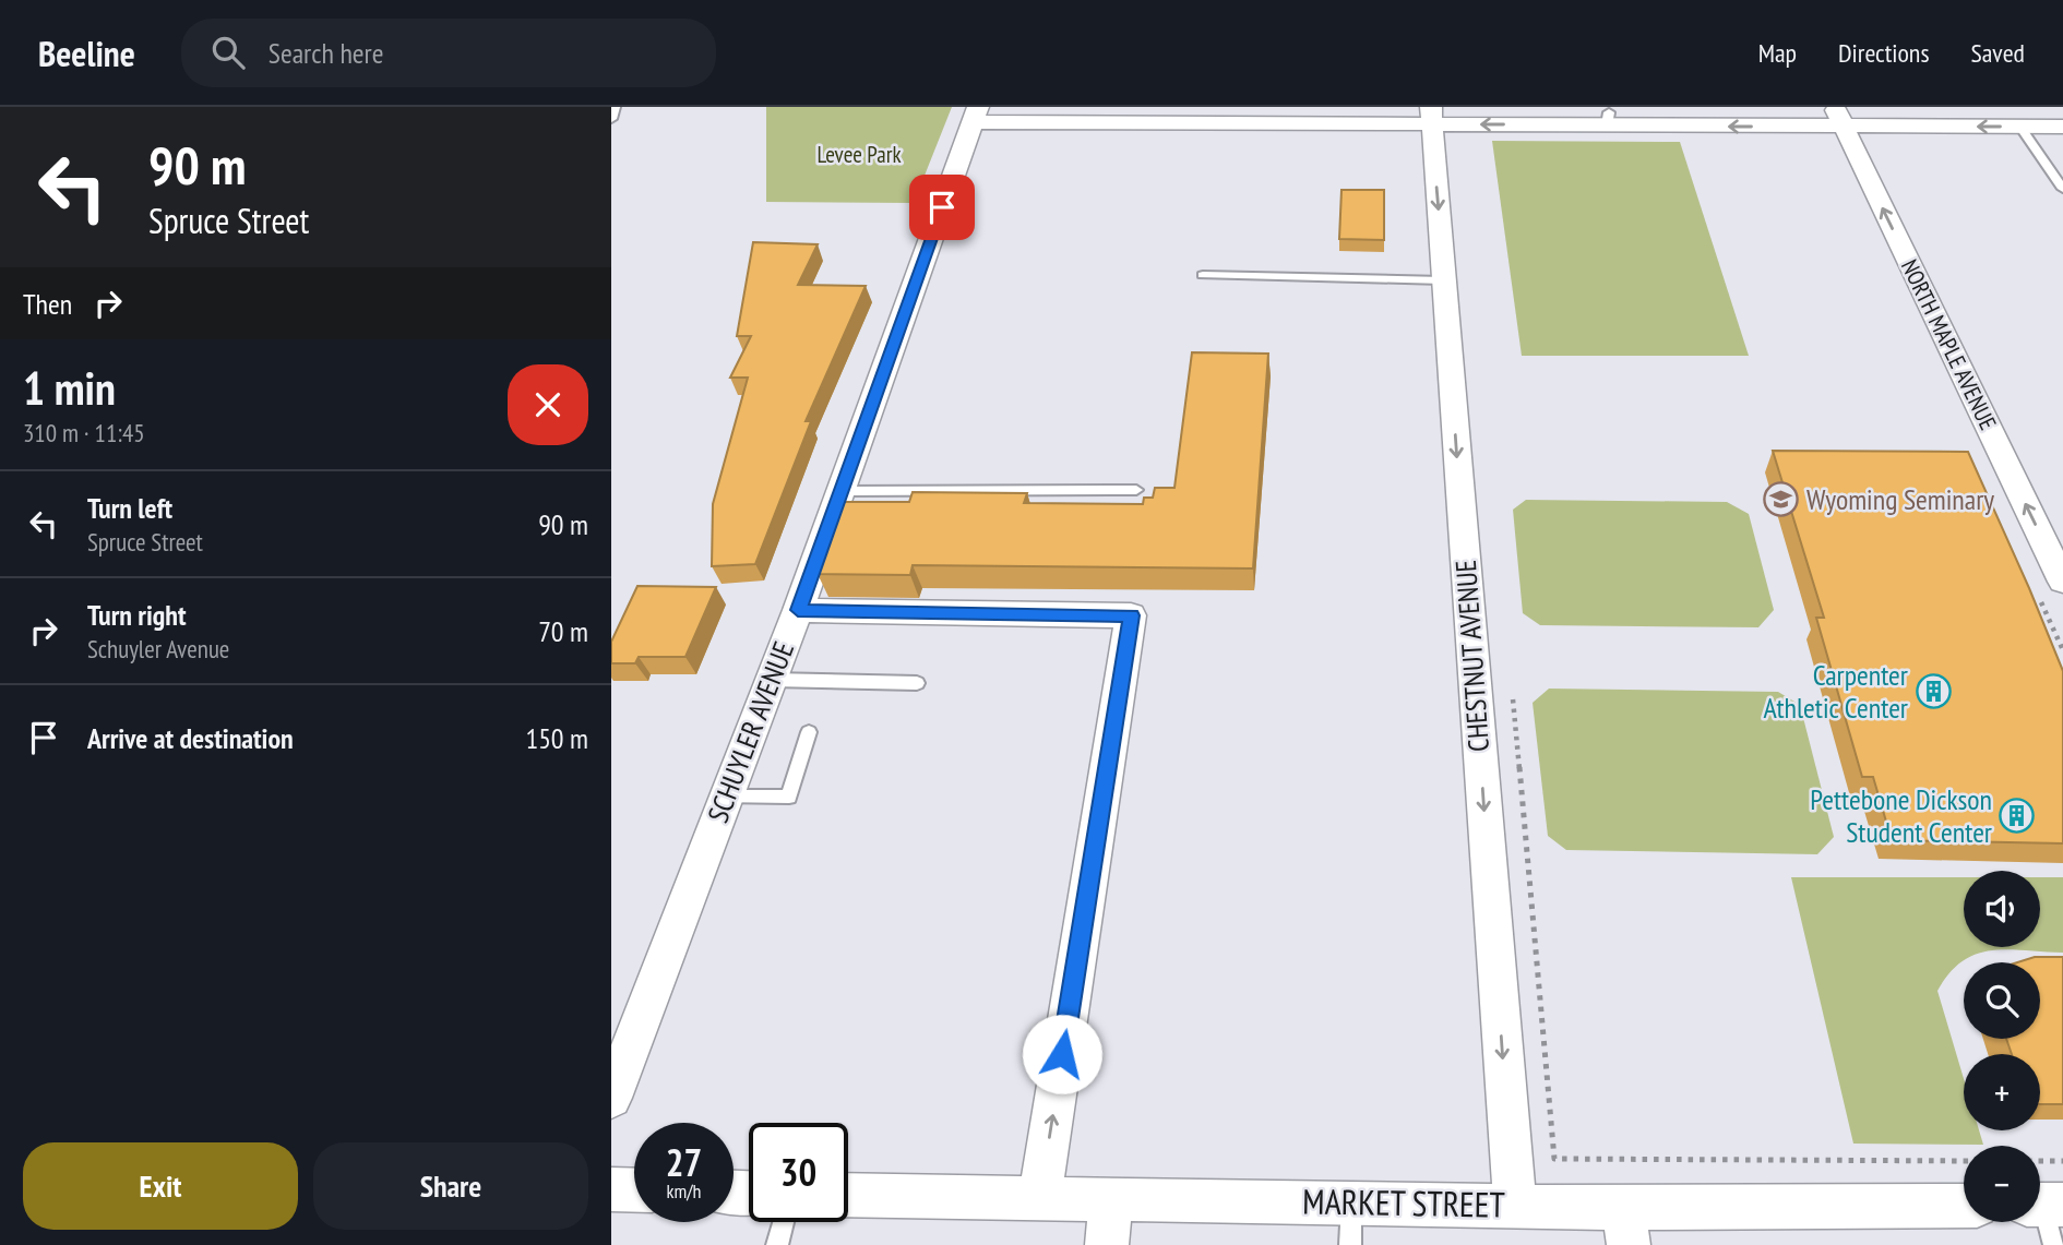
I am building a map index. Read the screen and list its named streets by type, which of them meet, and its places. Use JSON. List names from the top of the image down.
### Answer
{
  "streets": {
    "street": [
      "NORTH MAPLE AVENUE",
      "CHESTNUT AVENUE",
      "SCHUYLER AVENUE",
      "MARKET STREET"
    ]
  },
  "crossings": [
    ["CHESTNUT AVENUE", "MARKET STREET"]
  ],
  "one_way": ["NORTH MAPLE AVENUE", "CHESTNUT AVENUE"],
  "parks": ["Levee Park"],
  "places": {
    "school or university": ["Wyoming Seminary"],
    "building": ["Carpenter Athletic Center", "Pettebone Dickson Student Center"]
  },
  "page": {
    "header": "Beeline",
    "search": "Search here",
    "nav": ["Map", "Directions", "Saved"],
    "turn": ["90 m", "Spruce Street"],
    "then": "Then",
    "heading": ["1 min", "310 m · 11:45"],
    "list": [
      {
        "name": "Turn left",
        "note": "Spruce Street",
        "value": "90 m"
      },
      {
        "name": "Turn right",
        "note": "Schuyler Avenue",
        "value": "70 m"
      },
      {
        "name": "Arrive at destination",
        "value": "150 m"
      }
    ],
    "map_buttons": ["+", "−"],
    "speed": "27 km/h",
    "limit": "30",
    "buttons": ["Exit", "Share"]
  }
}
